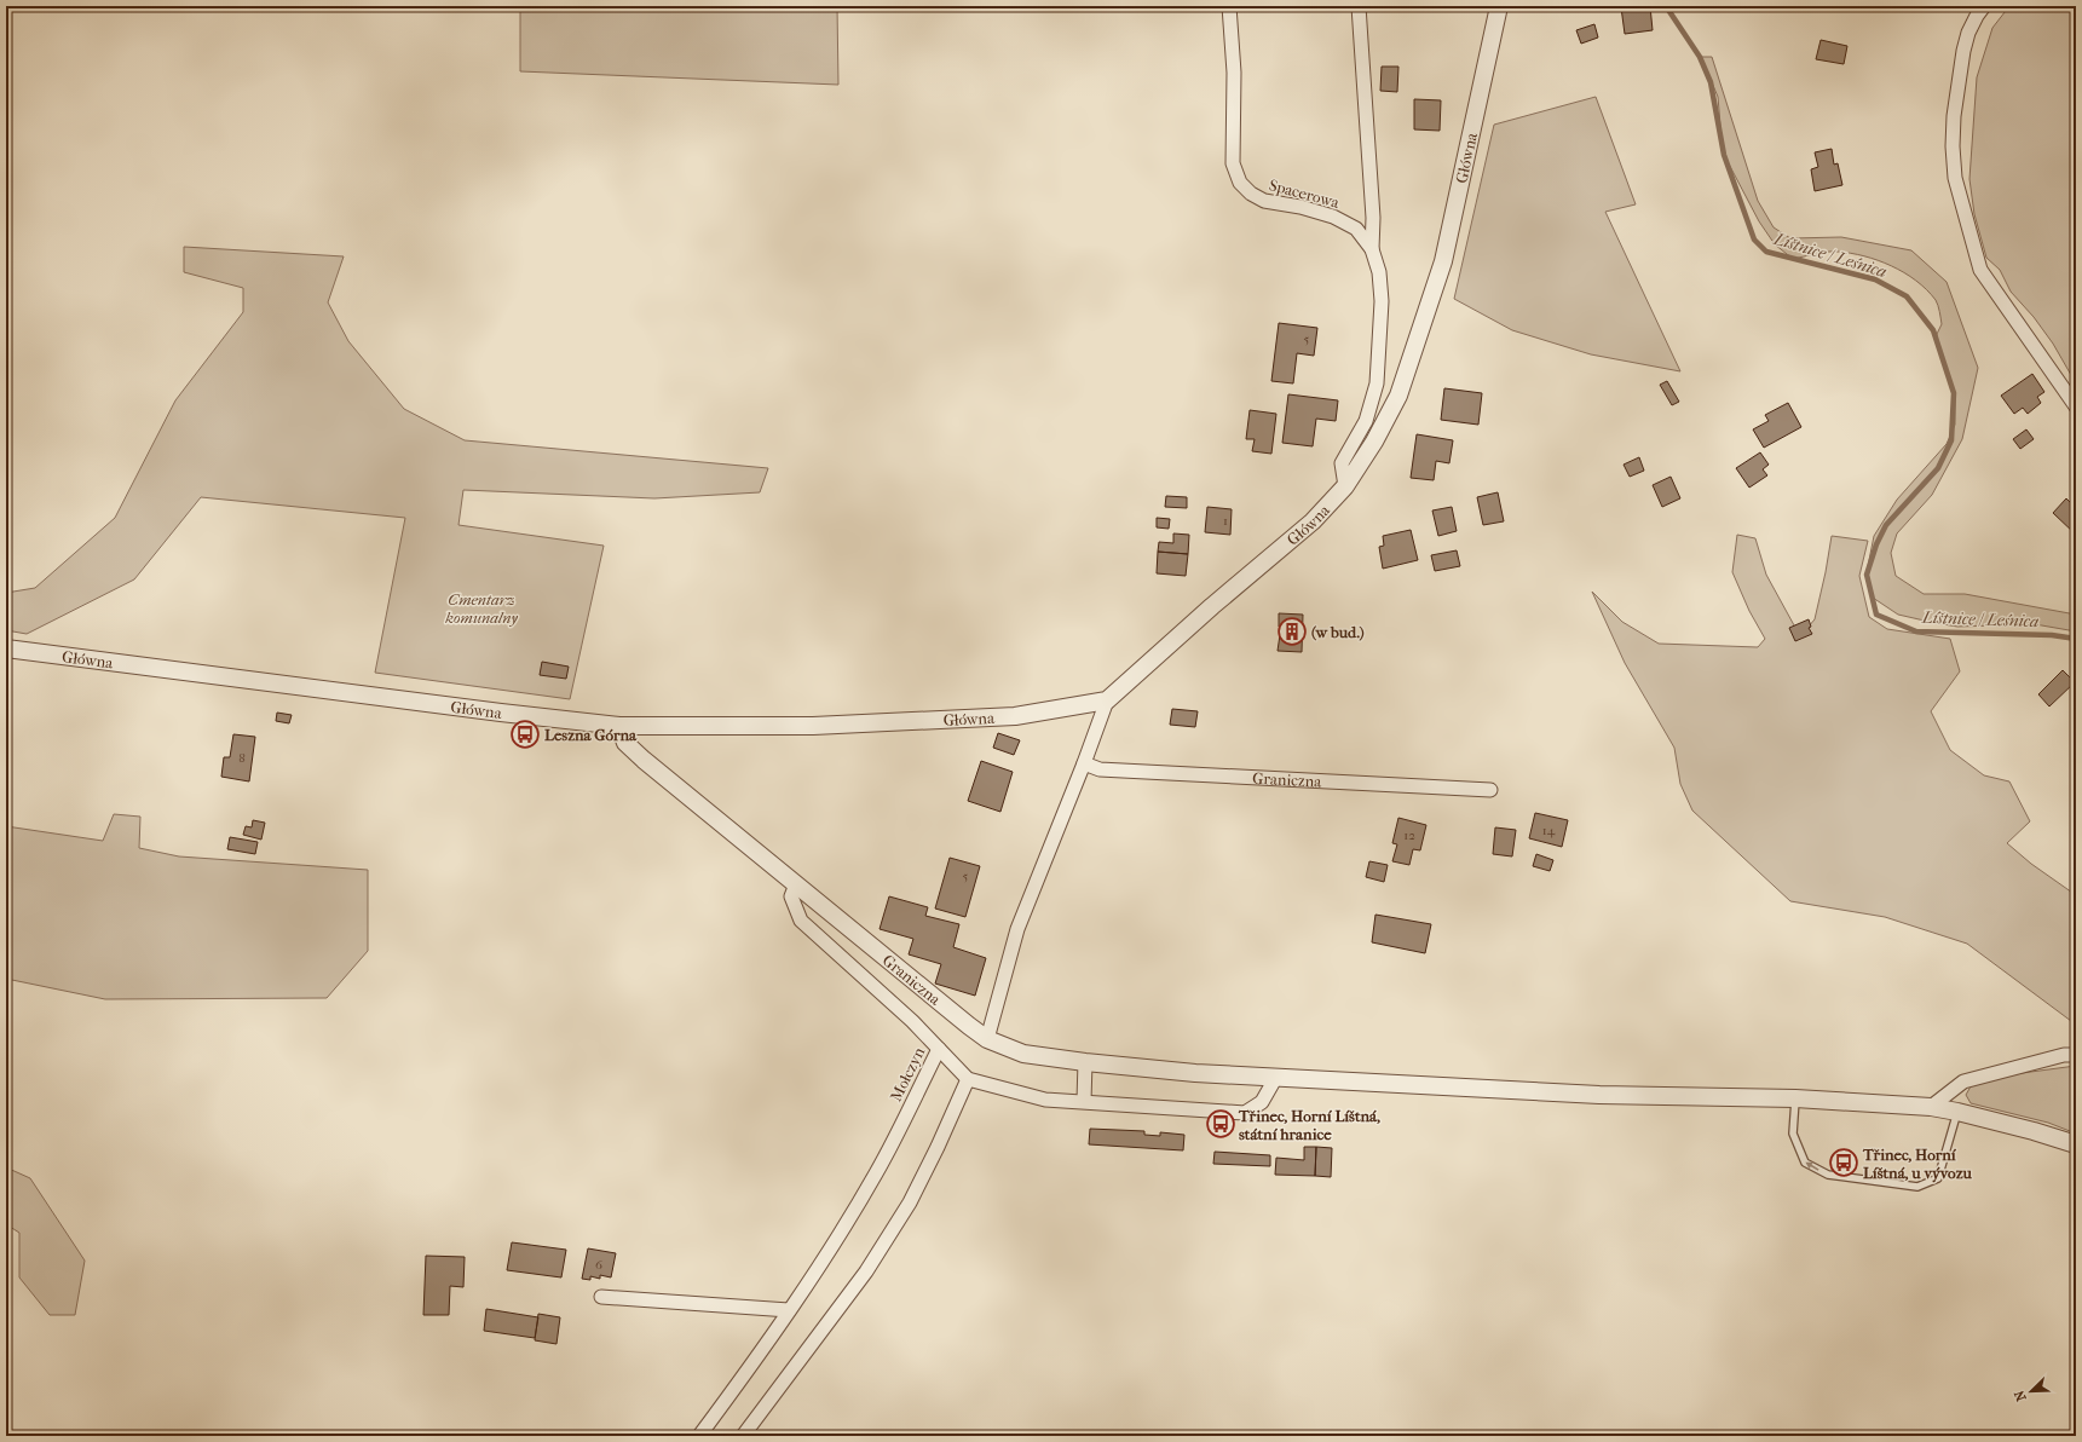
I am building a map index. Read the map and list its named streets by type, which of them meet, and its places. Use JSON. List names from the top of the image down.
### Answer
{
  "streets": {
    "street": [
      "Główna",
      "Spacerowa",
      "Graniczna",
      "Mołczyn"
    ]
  },
  "crossings": [
    ["Główna", "Spacerowa"],
    ["Główna", "Graniczna"],
    ["Graniczna", "Mołczyn"]
  ],
  "water": ["Líštnice / Leśnica"],
  "parks": ["Cmentarz komunalny"],
  "places": {
    "building": ["(w bud.)"],
    "bus stop": ["Leszna Górna", "Třinec, Horní Líštná, státní hranice", "Třinec, Horní Líštná, u vývozu"]
  },
  "house_numbers": [
    "5",
    "1",
    "8",
    "14",
    "12",
    "5",
    "6"
  ],
  "north": "bottom left"
}
